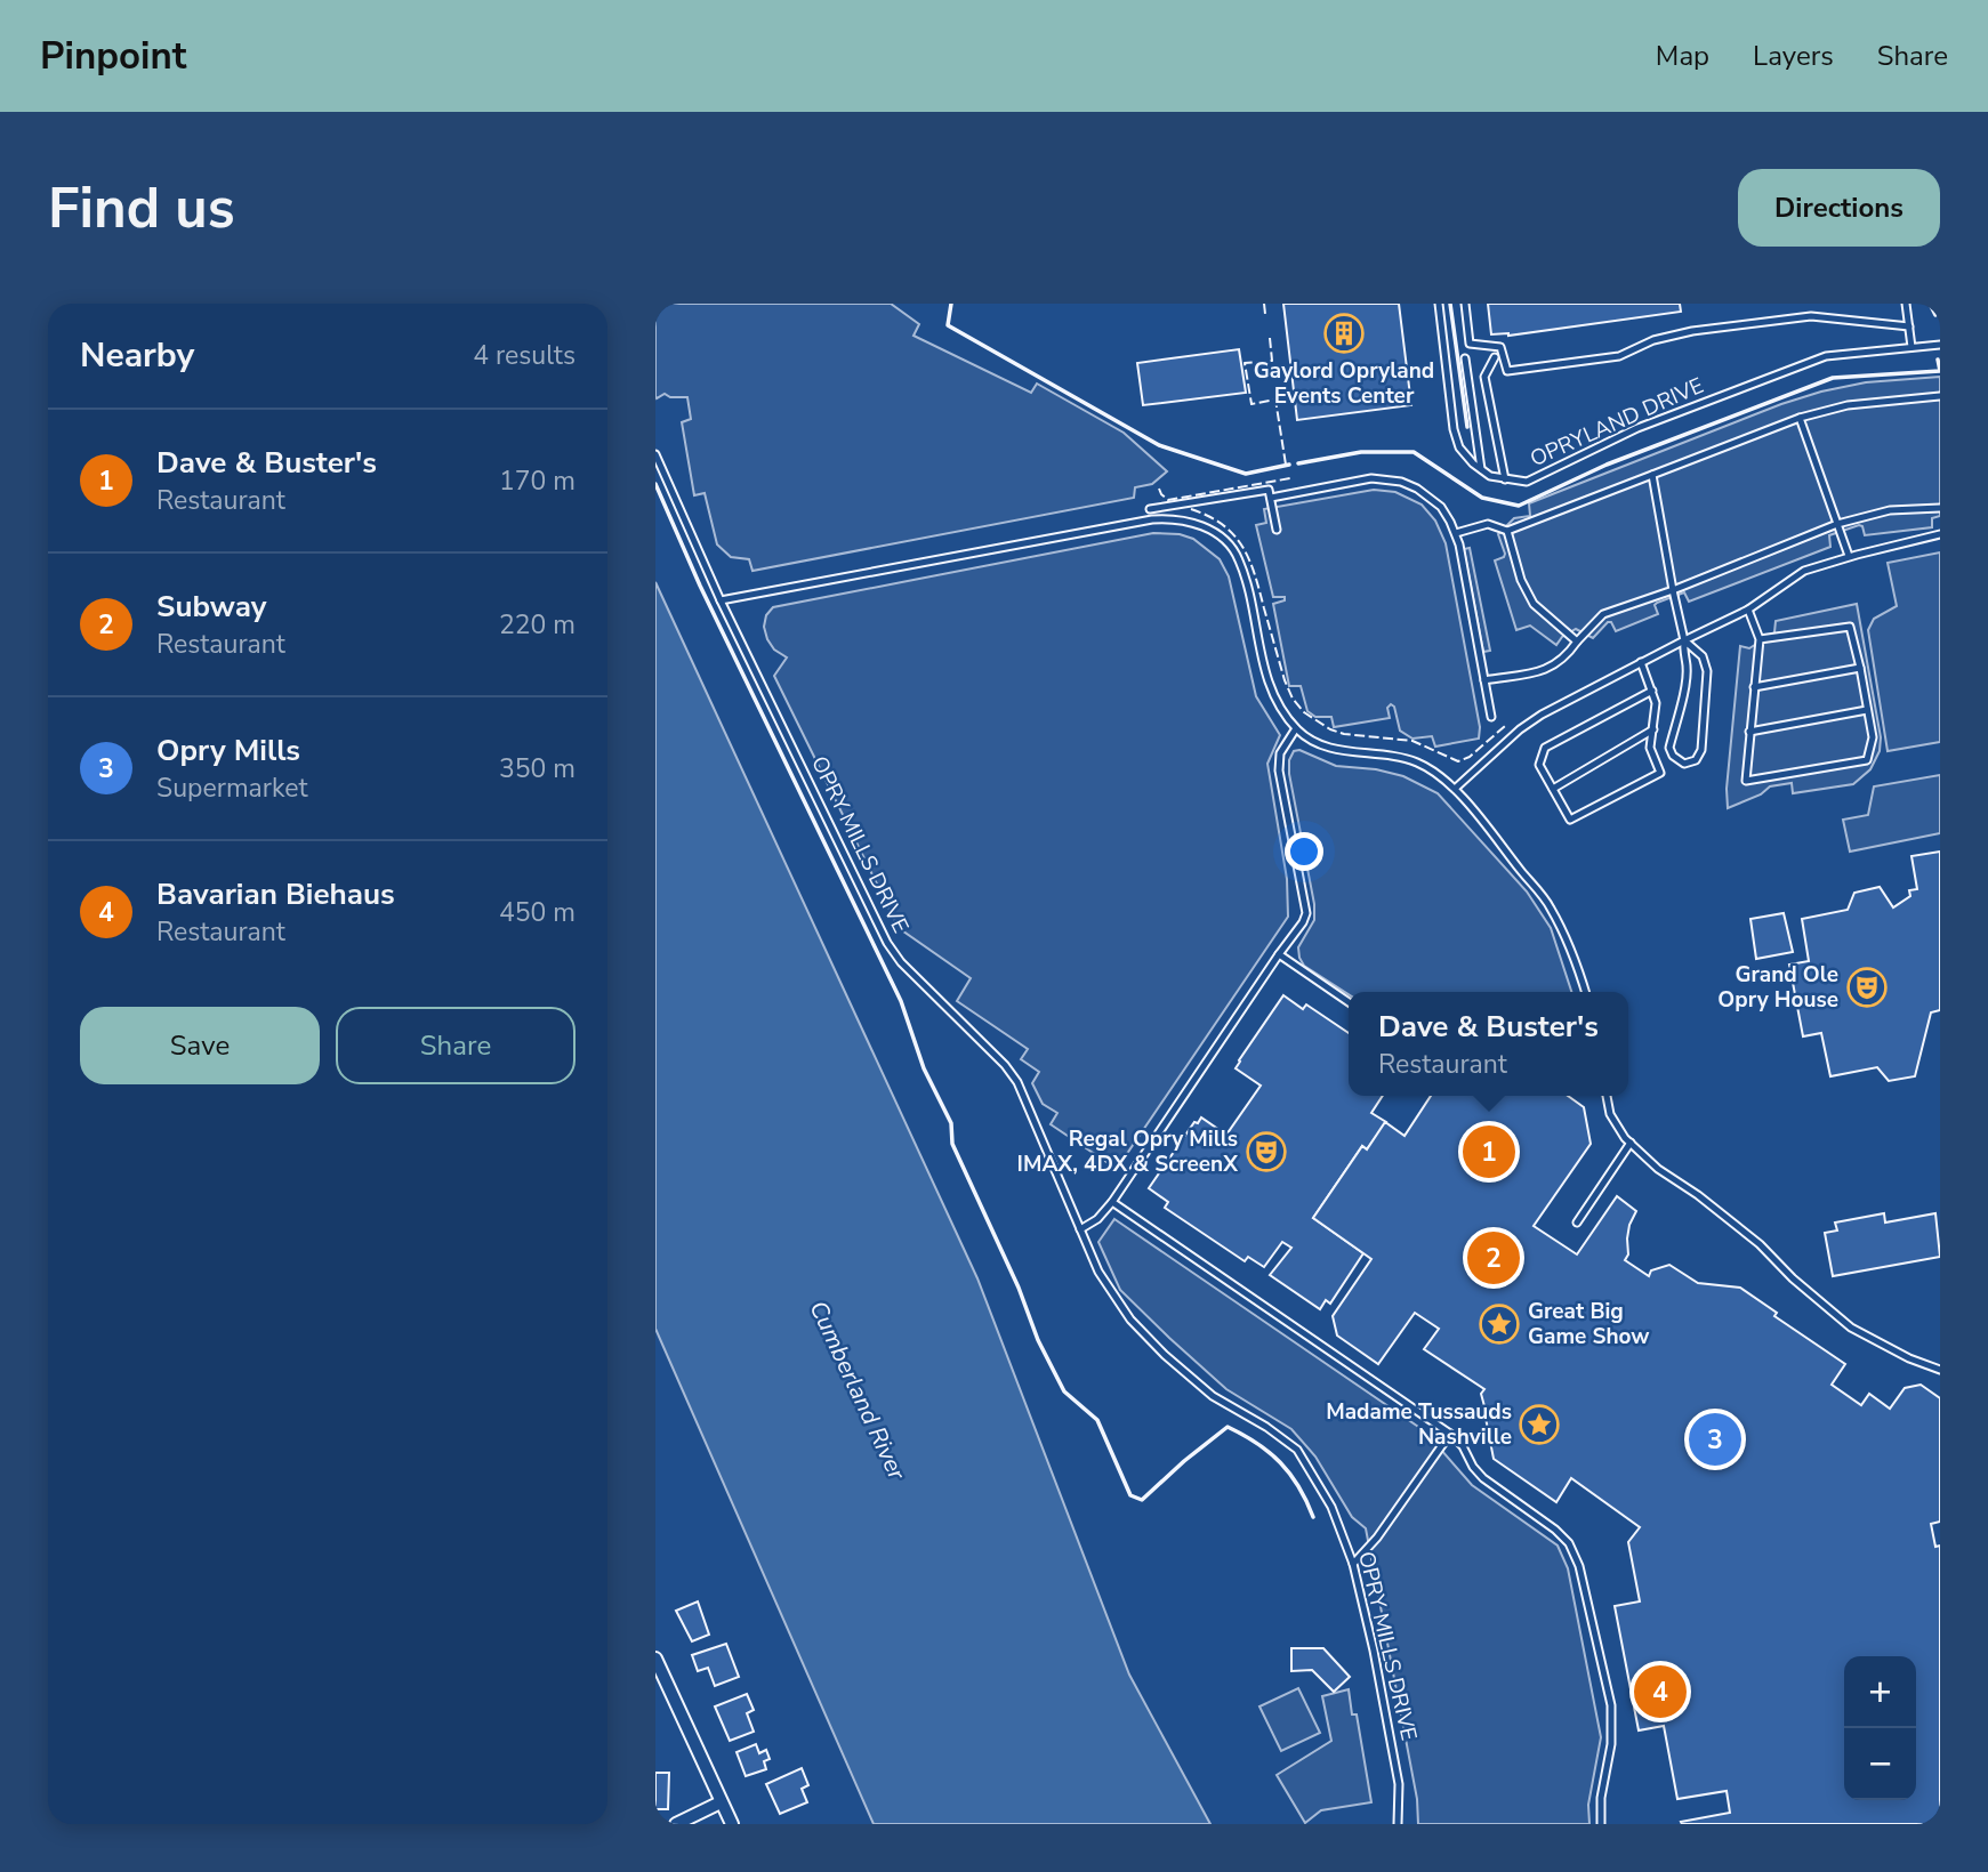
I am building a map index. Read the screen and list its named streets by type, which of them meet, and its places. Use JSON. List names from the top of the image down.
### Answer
{
  "streets": {
    "lane": ["OPRYLAND DRIVE", "OPRY MILLS DRIVE"]
  },
  "water": ["Cumberland River"],
  "places": {
    "building": ["Gaylord Opryland Events Center"],
    "theatre": ["Grand Ole Opry House", "Regal Opry Mills IMAX, 4DX & ScreenX"],
    "place": ["Great Big Game Show", "Madame Tussauds Nashville"]
  },
  "page": {
    "header": "Pinpoint",
    "nav": ["Map", "Layers", "Share"],
    "buttons": [
      "Directions",
      ["Save", "Share"]
    ],
    "title": "Find us",
    "heading": ["Nearby", "4 results"],
    "list": [
      {
        "mark": "1",
        "name": "Dave & Buster's",
        "note": "Restaurant",
        "value": "170 m"
      },
      {
        "mark": "2",
        "name": "Subway",
        "note": "Restaurant",
        "value": "220 m"
      },
      {
        "mark": "3",
        "name": "Opry Mills",
        "note": "Supermarket",
        "value": "350 m"
      },
      {
        "mark": "4",
        "name": "Bavarian Biehaus",
        "note": "Restaurant",
        "value": "450 m"
      }
    ],
    "popup": ["Dave & Buster's", "Restaurant"],
    "pins": [
      "1",
      "2",
      "3",
      "4"
    ],
    "map_buttons": ["+", "−"]
  }
}
